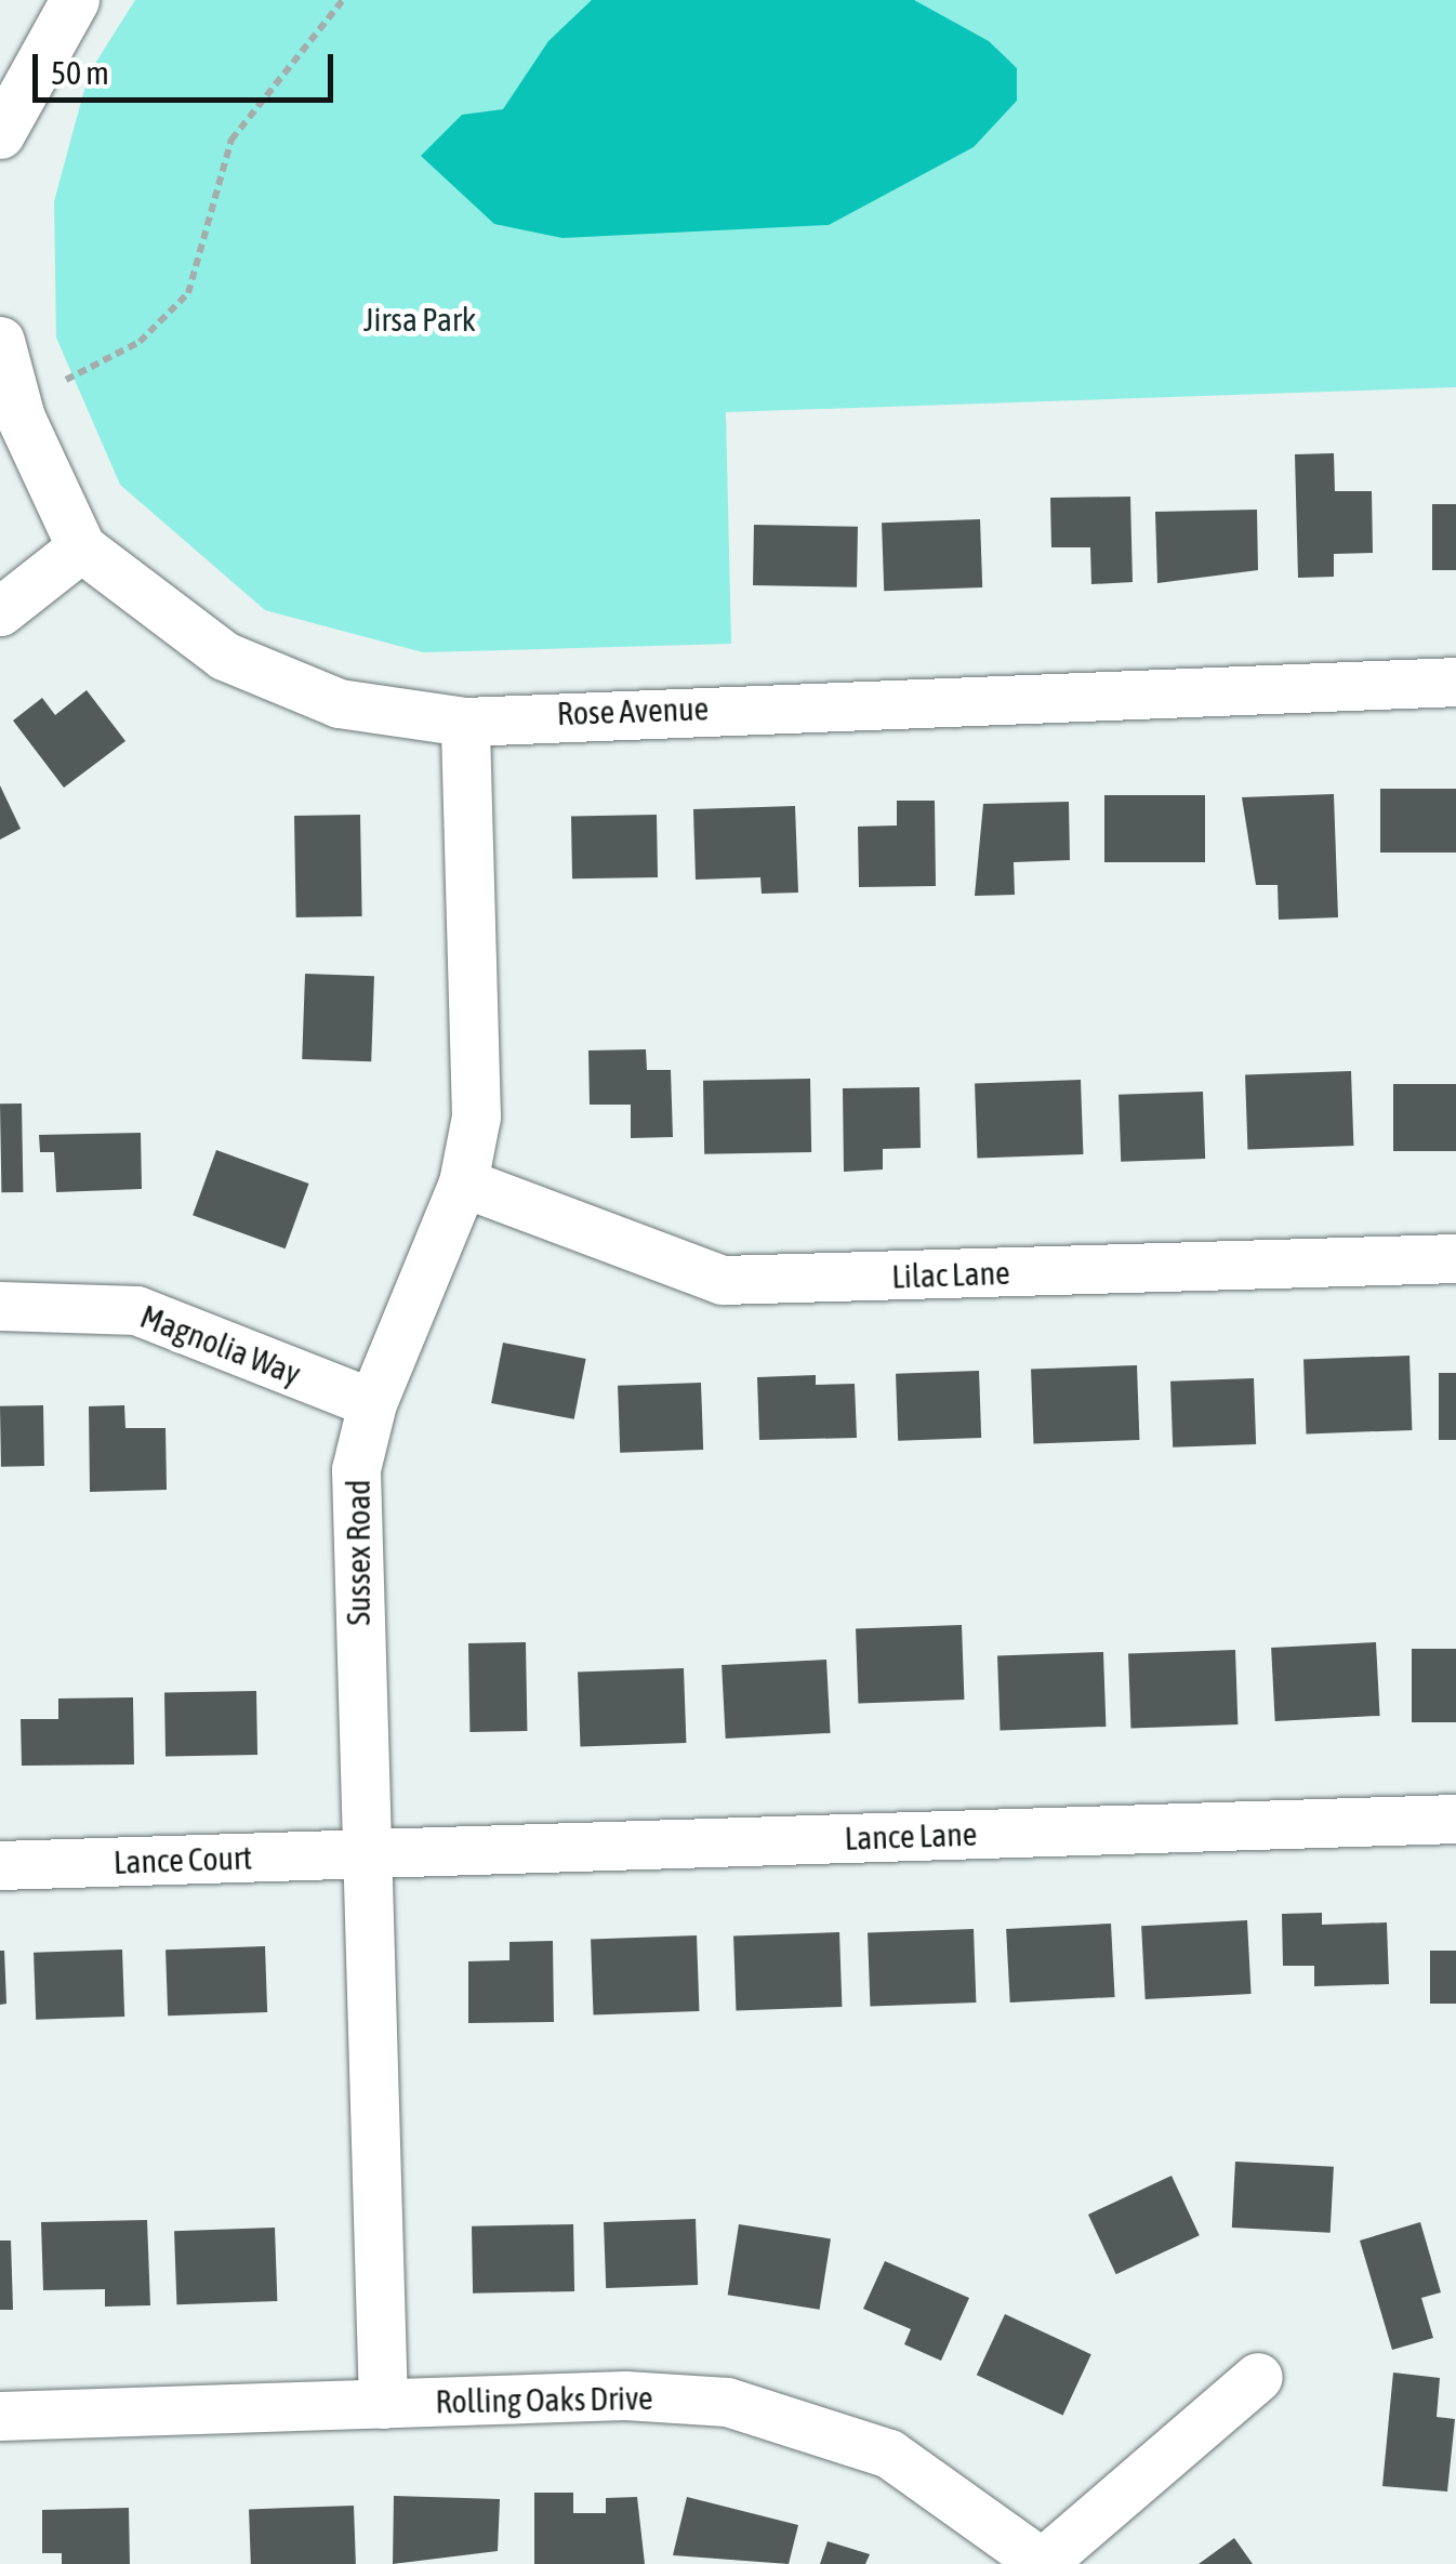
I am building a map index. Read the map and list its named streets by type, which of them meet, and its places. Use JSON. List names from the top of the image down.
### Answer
{
  "streets": {
    "street": [
      "Rose Avenue",
      "Lilac Lane",
      "Magnolia Way",
      "Sussex Road",
      "Lance Lane",
      "Lance Court",
      "Rolling Oaks Drive"
    ]
  },
  "crossings": [
    ["Rose Avenue", "Sussex Road"],
    ["Lilac Lane", "Sussex Road"],
    ["Magnolia Way", "Sussex Road"],
    ["Sussex Road", "Lance Lane"],
    ["Sussex Road", "Lance Court"],
    ["Sussex Road", "Rolling Oaks Drive"],
    ["Lance Lane", "Lance Court"]
  ],
  "parks": ["Jirsa Park"],
  "scale_bar": "50 m"
}
